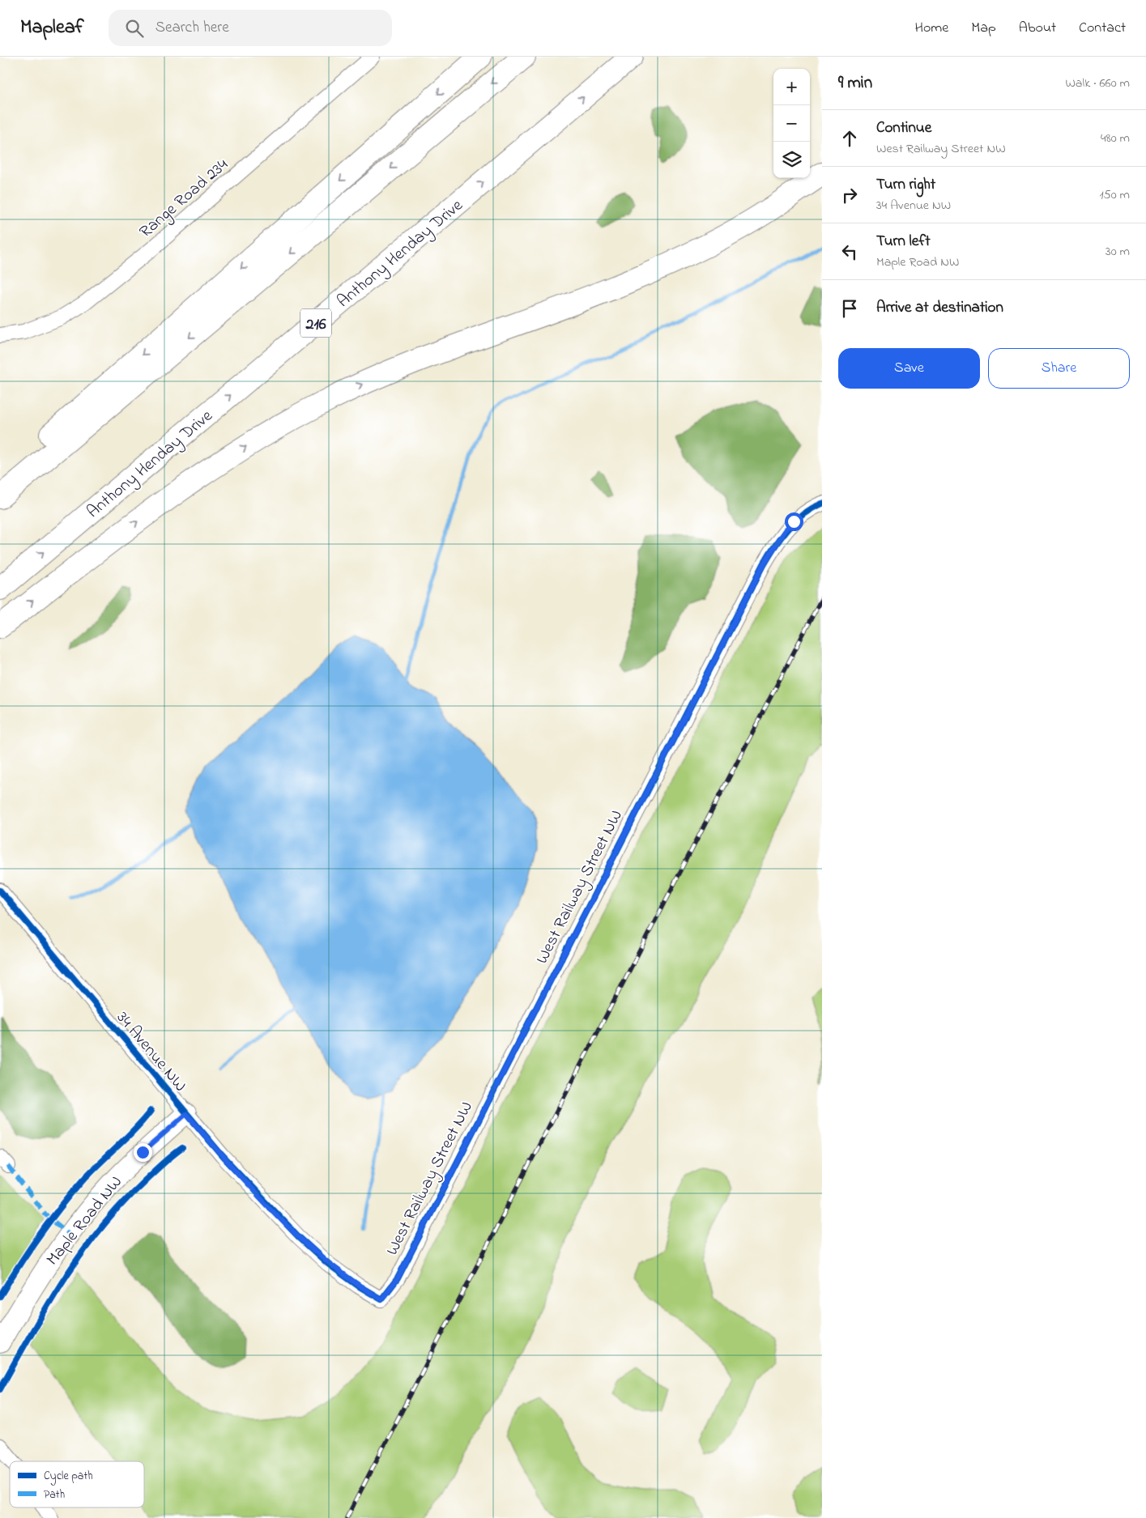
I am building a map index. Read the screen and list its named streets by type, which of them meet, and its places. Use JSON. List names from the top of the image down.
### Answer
{
  "streets": {
    "highway": ["Anthony Henday Drive", "216"],
    "street": [
      "Range Road 234",
      "West Railway Street NW",
      "34 Avenue NW",
      "Maple Road NW"
    ]
  },
  "crossings": [
    ["West Railway Street NW", "34 Avenue NW"],
    ["34 Avenue NW", "Maple Road NW"]
  ],
  "legend": ["Cycle path", "Path"],
  "page": {
    "header": "Mapleaf",
    "search": "Search here",
    "nav": [
      "Home",
      "Map",
      "About",
      "Contact"
    ],
    "heading": ["9 min", "Walk · 660 m"],
    "map_buttons": ["+", "−"],
    "list": [
      ["Continue", "West Railway Street NW", "480 m"],
      ["Turn right", "34 Avenue NW", "150 m"],
      ["Turn left", "Maple Road NW", "30 m"],
      "Arrive at destination"
    ],
    "buttons": ["Save", "Share"]
  }
}
